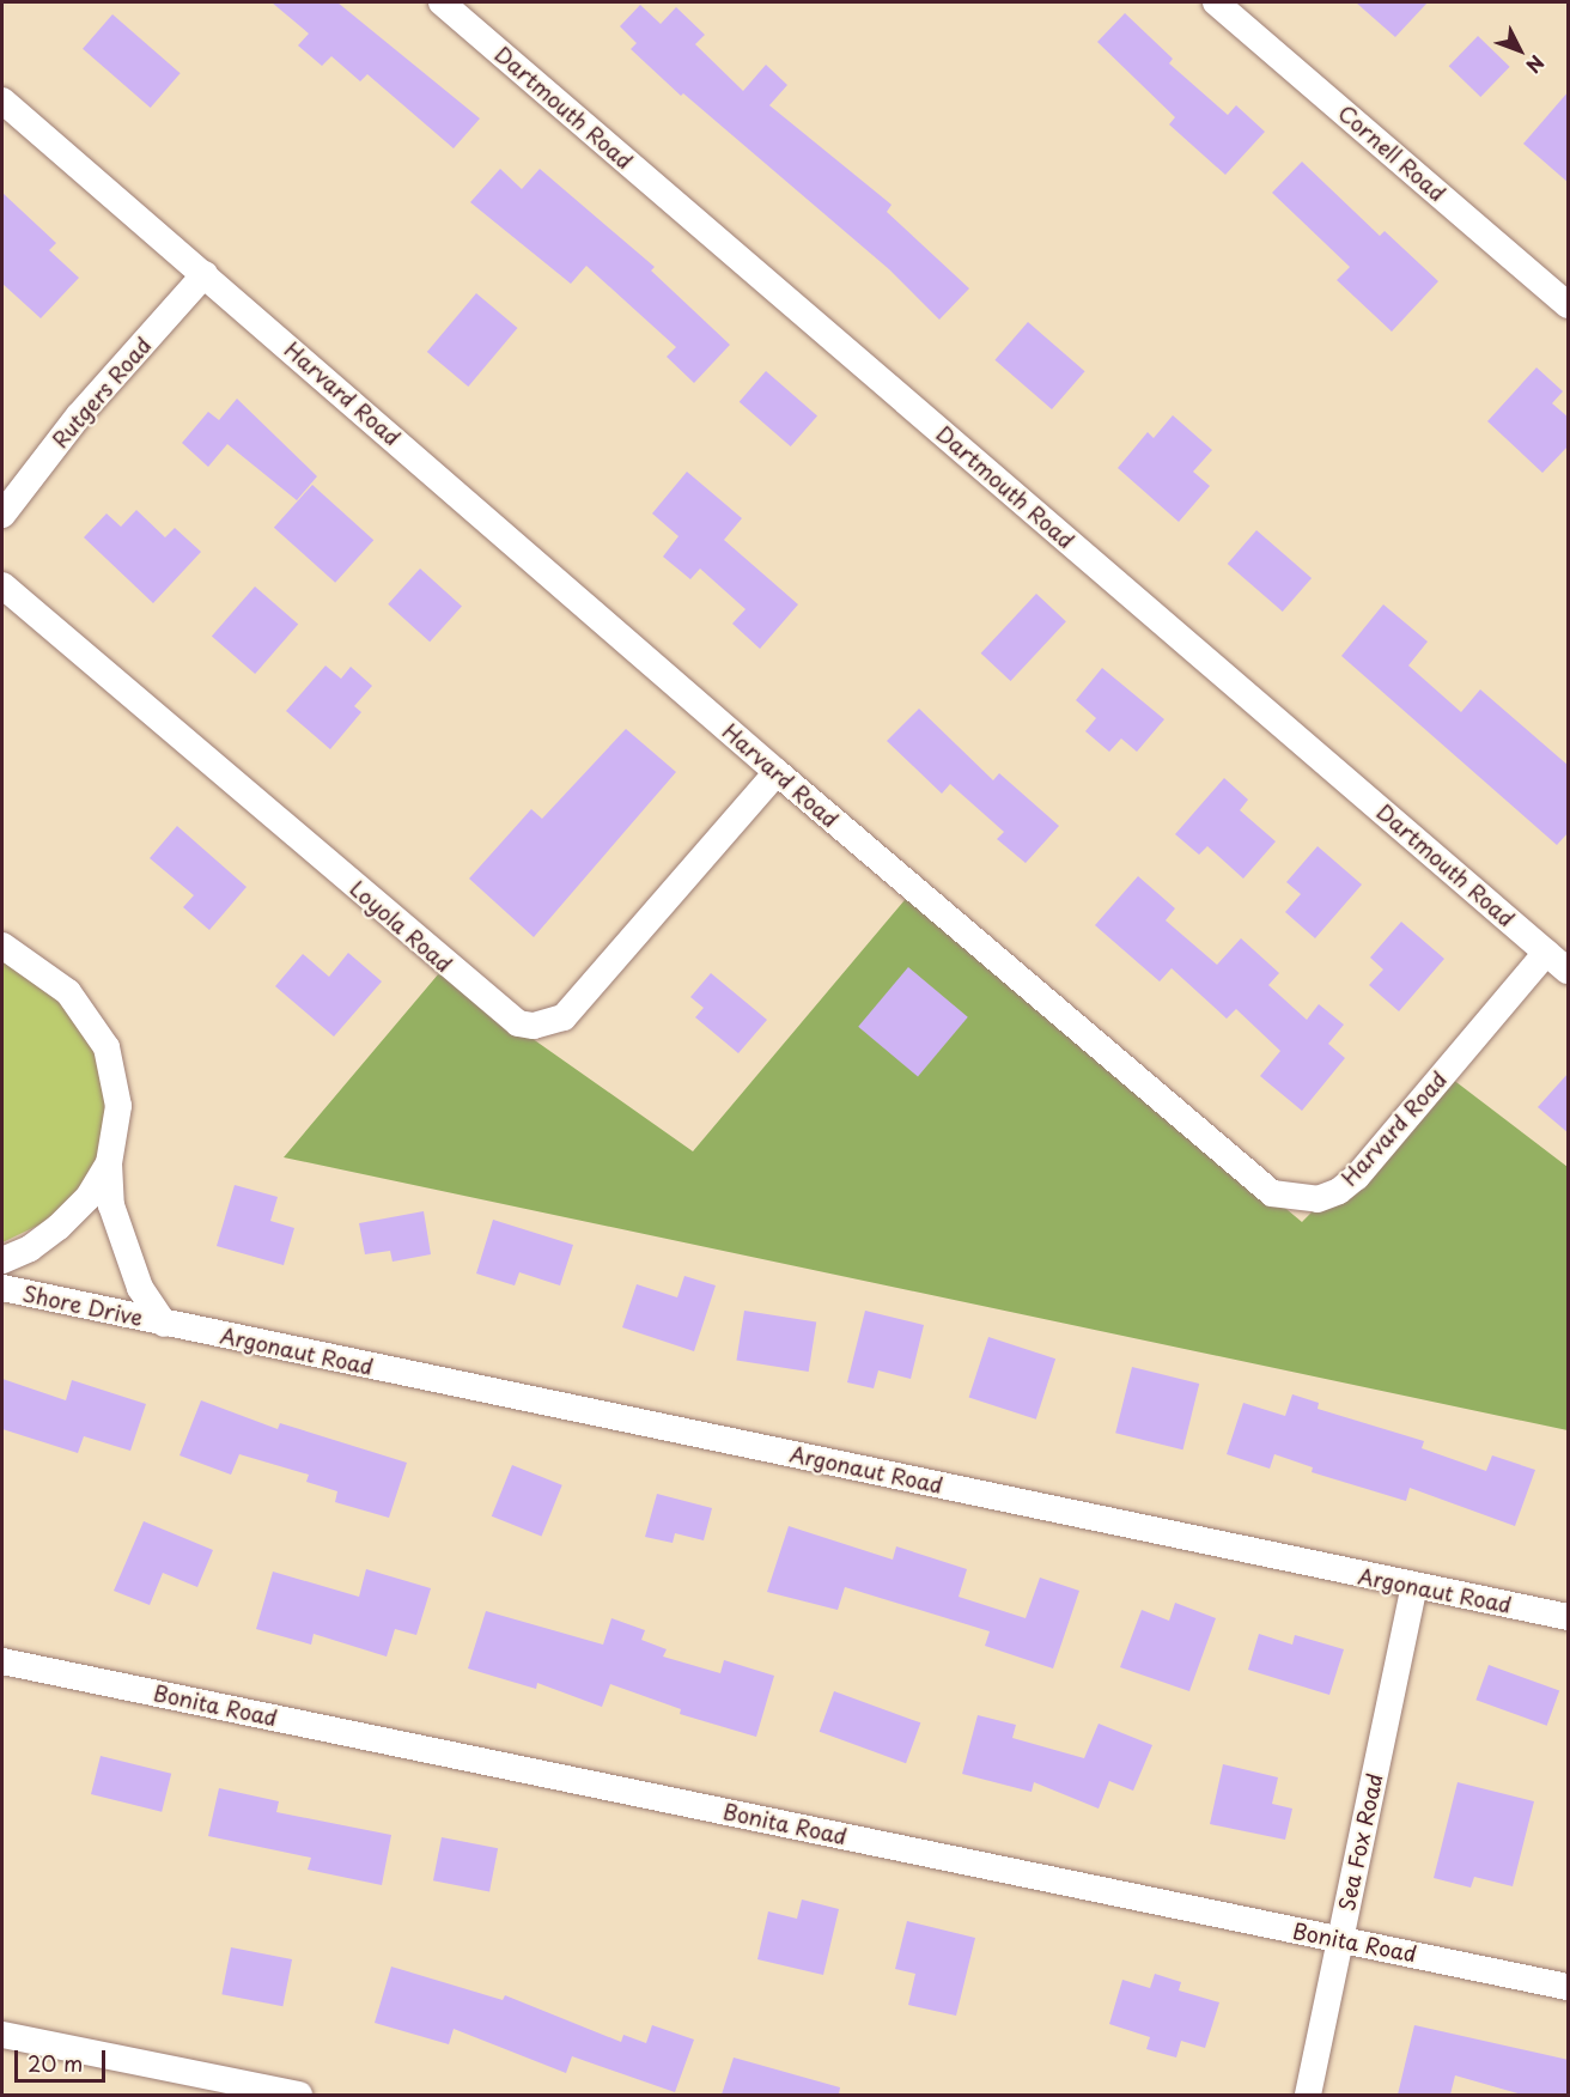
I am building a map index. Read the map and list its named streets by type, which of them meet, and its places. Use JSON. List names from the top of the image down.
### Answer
{
  "streets": {
    "street": [
      "Dartmouth Road",
      "Cornell Road",
      "Rutgers Road",
      "Harvard Road",
      "Loyola Road",
      "Shore Drive",
      "Argonaut Road",
      "Bonita Road",
      "Sea Fox Road"
    ]
  },
  "crossings": [
    ["Dartmouth Road", "Harvard Road"],
    ["Rutgers Road", "Harvard Road"],
    ["Harvard Road", "Loyola Road"],
    ["Shore Drive", "Argonaut Road"],
    ["Argonaut Road", "Sea Fox Road"],
    ["Bonita Road", "Sea Fox Road"]
  ],
  "scale_bar": "20 m",
  "north": "bottom right"
}
